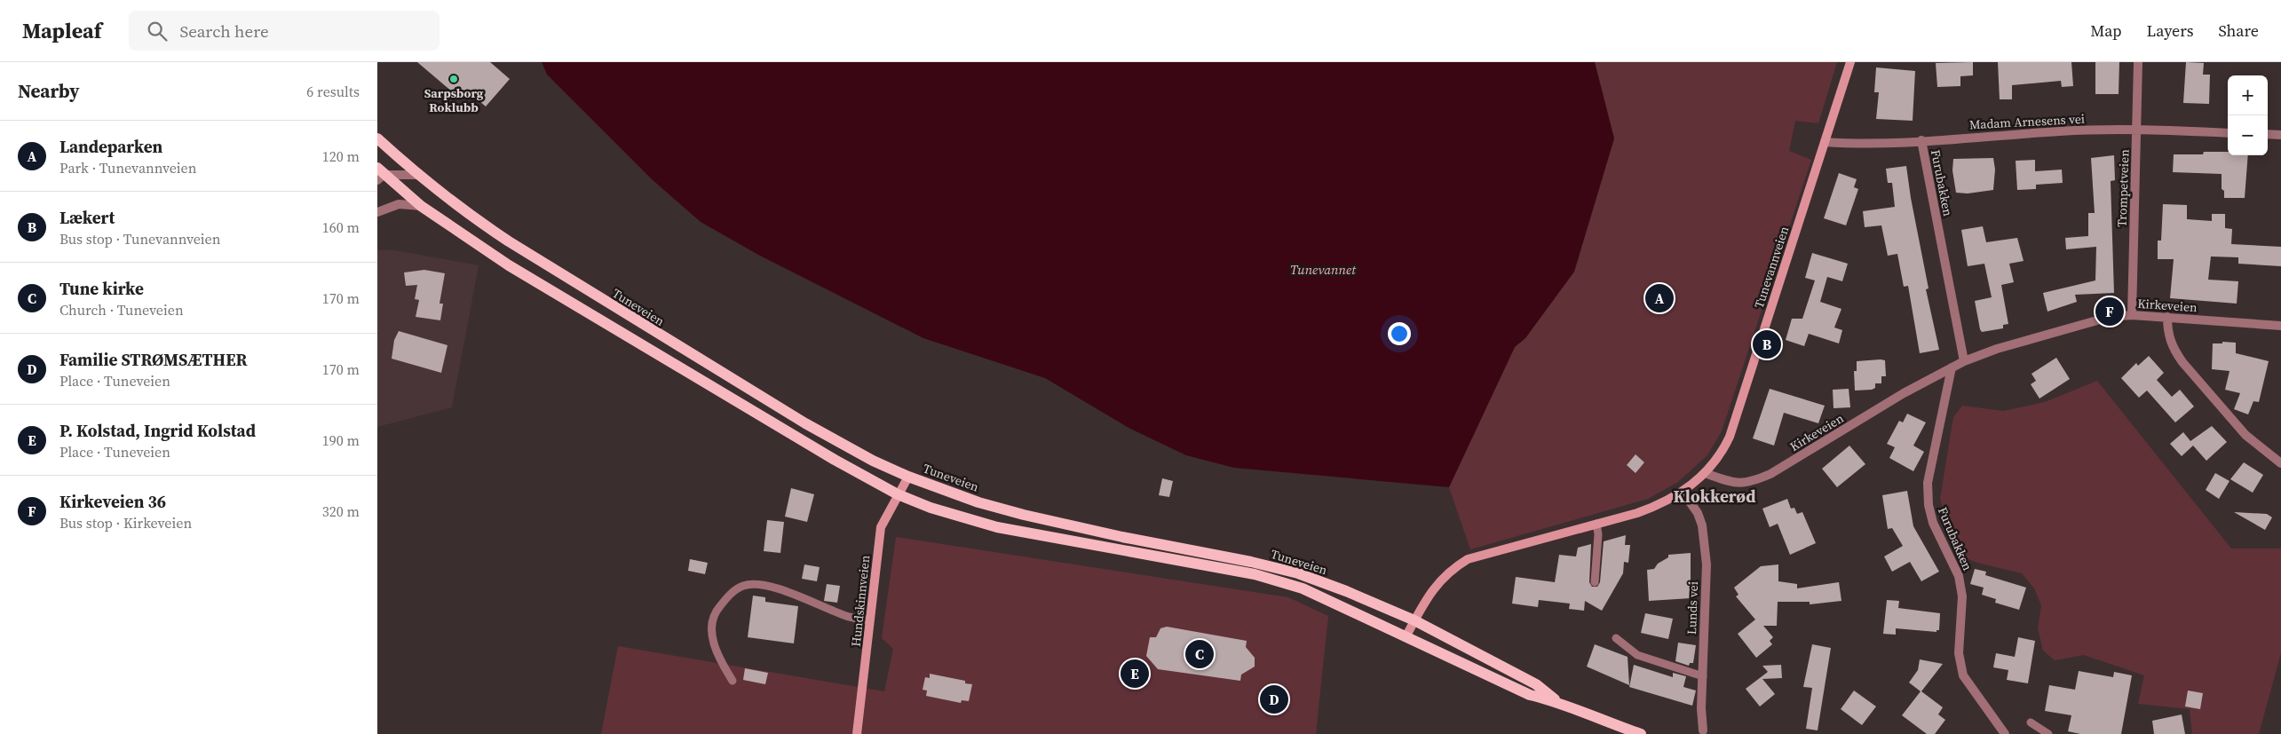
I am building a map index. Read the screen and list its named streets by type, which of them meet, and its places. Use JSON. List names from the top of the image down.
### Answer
{
  "streets": {
    "main road": ["Tuneveien"],
    "street": [
      "Madam Arnesens vei",
      "Furubakken",
      "Trompetveien",
      "Tunevannveien",
      "Kirkeveien",
      "Hundskinnveien",
      "Lunds vei"
    ]
  },
  "crossings": [
    ["Madam Arnesens vei", "Furubakken"],
    ["Madam Arnesens vei", "Trompetveien"],
    ["Madam Arnesens vei", "Tunevannveien"],
    ["Furubakken", "Kirkeveien"],
    ["Trompetveien", "Kirkeveien"],
    ["Tunevannveien", "Kirkeveien"],
    ["Tuneveien", "Hundskinnveien"]
  ],
  "districts": ["Klokkerød"],
  "water": ["Tunevannet"],
  "places": ["Sarpsborg Roklubb"],
  "page": {
    "header": "Mapleaf",
    "search": "Search here",
    "nav": ["Map", "Layers", "Share"],
    "heading": ["Nearby", "6 results"],
    "map_buttons": ["+", "−"],
    "list": [
      {
        "mark": "A",
        "name": "Landeparken",
        "note": "Park · Tunevannveien",
        "value": "120 m"
      },
      {
        "mark": "B",
        "name": "Lækert",
        "note": "Bus stop · Tunevannveien",
        "value": "160 m"
      },
      {
        "mark": "C",
        "name": "Tune kirke",
        "note": "Church · Tuneveien",
        "value": "170 m"
      },
      {
        "mark": "D",
        "name": "Familie STRØMSÆTHER",
        "note": "Place · Tuneveien",
        "value": "170 m"
      },
      {
        "mark": "E",
        "name": "P. Kolstad, Ingrid Kolstad",
        "note": "Place · Tuneveien",
        "value": "190 m"
      },
      {
        "mark": "F",
        "name": "Kirkeveien 36",
        "note": "Bus stop · Kirkeveien",
        "value": "320 m"
      }
    ],
    "pins": [
      "A",
      "F",
      "B",
      "C",
      "E",
      "D"
    ]
  }
}
